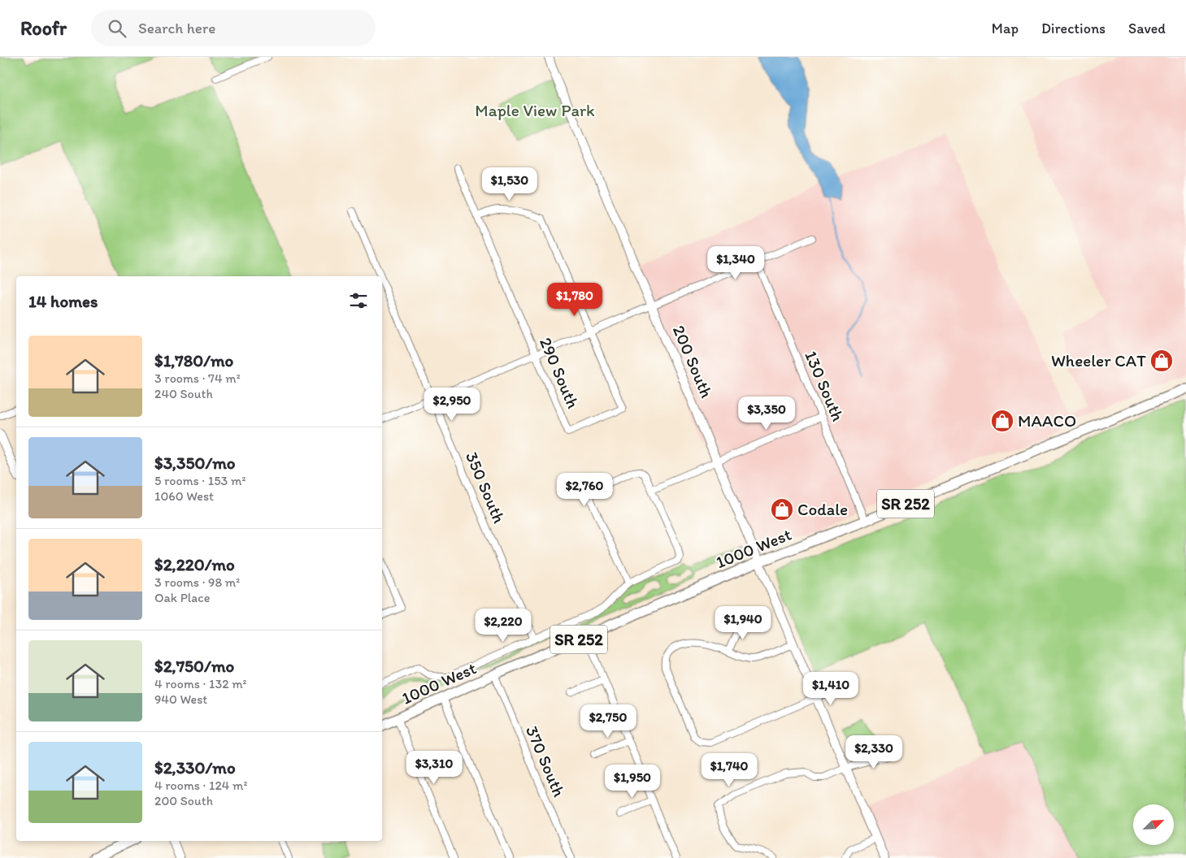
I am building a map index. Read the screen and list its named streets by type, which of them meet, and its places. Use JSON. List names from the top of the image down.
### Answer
{
  "streets": {
    "main road": ["SR 252", "1000 West"],
    "street": [
      "200 South",
      "290 South",
      "130 South",
      "350 South",
      "370 South"
    ]
  },
  "crossings": [
    ["200 South", "1000 West"],
    ["130 South", "1000 West"],
    ["1000 West", "370 South"]
  ],
  "parks": ["Maple View Park"],
  "places": {
    "shop": ["Wheeler CAT", "MAACO", "Codale"]
  },
  "north": "top right",
  "page": {
    "header": "Roofr",
    "search": "Search here",
    "nav": ["Map", "Directions", "Saved"],
    "price": [
      "$1,530",
      "$1,340",
      "$1,780",
      "$2,950",
      "$3,350",
      "$2,760",
      "$1,940",
      "$2,220",
      "$1,410",
      "$2,750",
      "$2,330",
      "$3,310",
      "$1,740",
      "$1,950"
    ],
    "heading": "14 homes",
    "list": [
      {
        "name": "$1,780/mo",
        "note": "3 rooms · 74 m² · 240 South"
      },
      {
        "name": "$3,350/mo",
        "note": "5 rooms · 153 m² · 1060 West"
      },
      {
        "name": "$2,220/mo",
        "note": "3 rooms · 98 m² · Oak Place"
      },
      {
        "name": "$2,750/mo",
        "note": "4 rooms · 132 m² · 940 West"
      },
      {
        "name": "$2,330/mo",
        "note": "4 rooms · 124 m² · 200 South"
      }
    ]
  }
}
